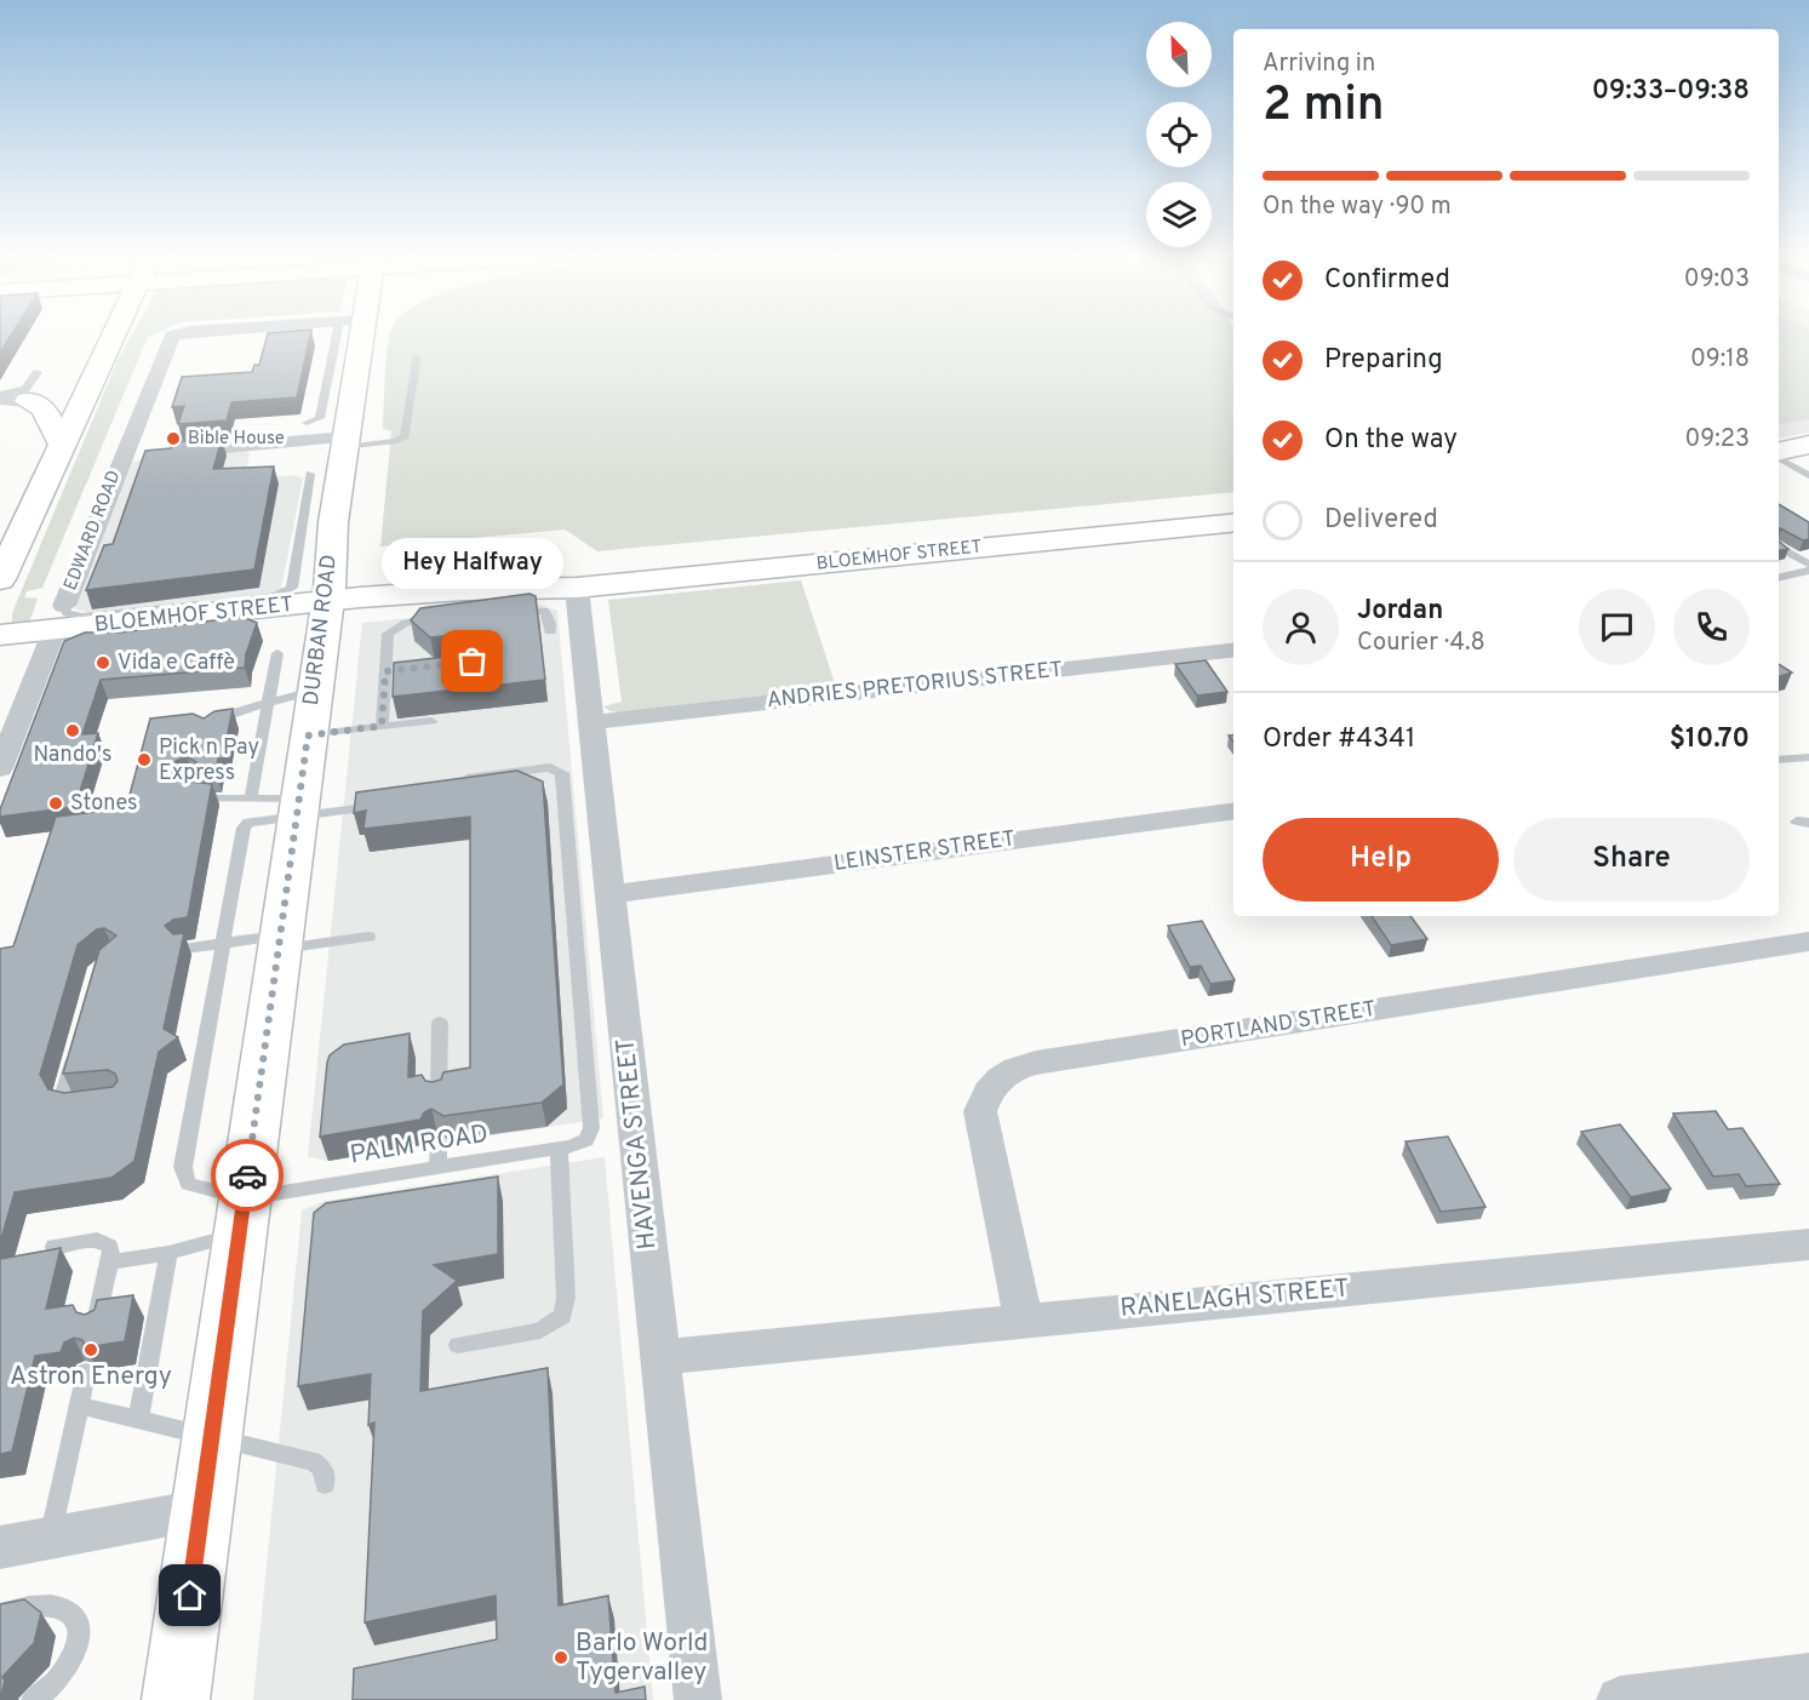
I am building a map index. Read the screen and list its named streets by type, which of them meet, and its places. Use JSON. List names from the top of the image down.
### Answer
{
  "streets": {
    "main road": ["BLOEMHOF STREET", "DURBAN ROAD"],
    "street": [
      "EDWARD ROAD",
      "ANDRIES PRETORIUS STREET",
      "LEINSTER STREET",
      "PORTLAND STREET",
      "HAVENGA STREET",
      "RANELAGH STREET"
    ],
    "lane": ["PALM ROAD"]
  },
  "crossings": [
    ["EDWARD ROAD", "BLOEMHOF STREET"],
    ["BLOEMHOF STREET", "DURBAN ROAD"],
    ["BLOEMHOF STREET", "HAVENGA STREET"],
    ["DURBAN ROAD", "PALM ROAD"],
    ["ANDRIES PRETORIUS STREET", "HAVENGA STREET"],
    ["LEINSTER STREET", "HAVENGA STREET"],
    ["PORTLAND STREET", "RANELAGH STREET"],
    ["HAVENGA STREET", "RANELAGH STREET"]
  ],
  "places": [
    "Bible House",
    "Hey Halfway",
    "Vida e Caffè",
    "Nando's",
    "Pick n Pay Express",
    "Stones",
    "Astron Energy",
    "Barlo World Tygervalley"
  ],
  "north": "top left",
  "page": {
    "heading": ["2 min", "Arriving in", "09:33–09:38"],
    "panel": [
      "Jordan",
      "Courier · 4.8",
      "Order #4341",
      "$10.70"
    ],
    "bar": "On the way · 90 m",
    "list": [
      ["Confirmed", "09:03"],
      ["Preparing", "09:18"],
      ["On the way", "09:23"],
      "Delivered"
    ],
    "bubble": "Hey Halfway",
    "buttons": ["Help", "Share"]
  }
}
